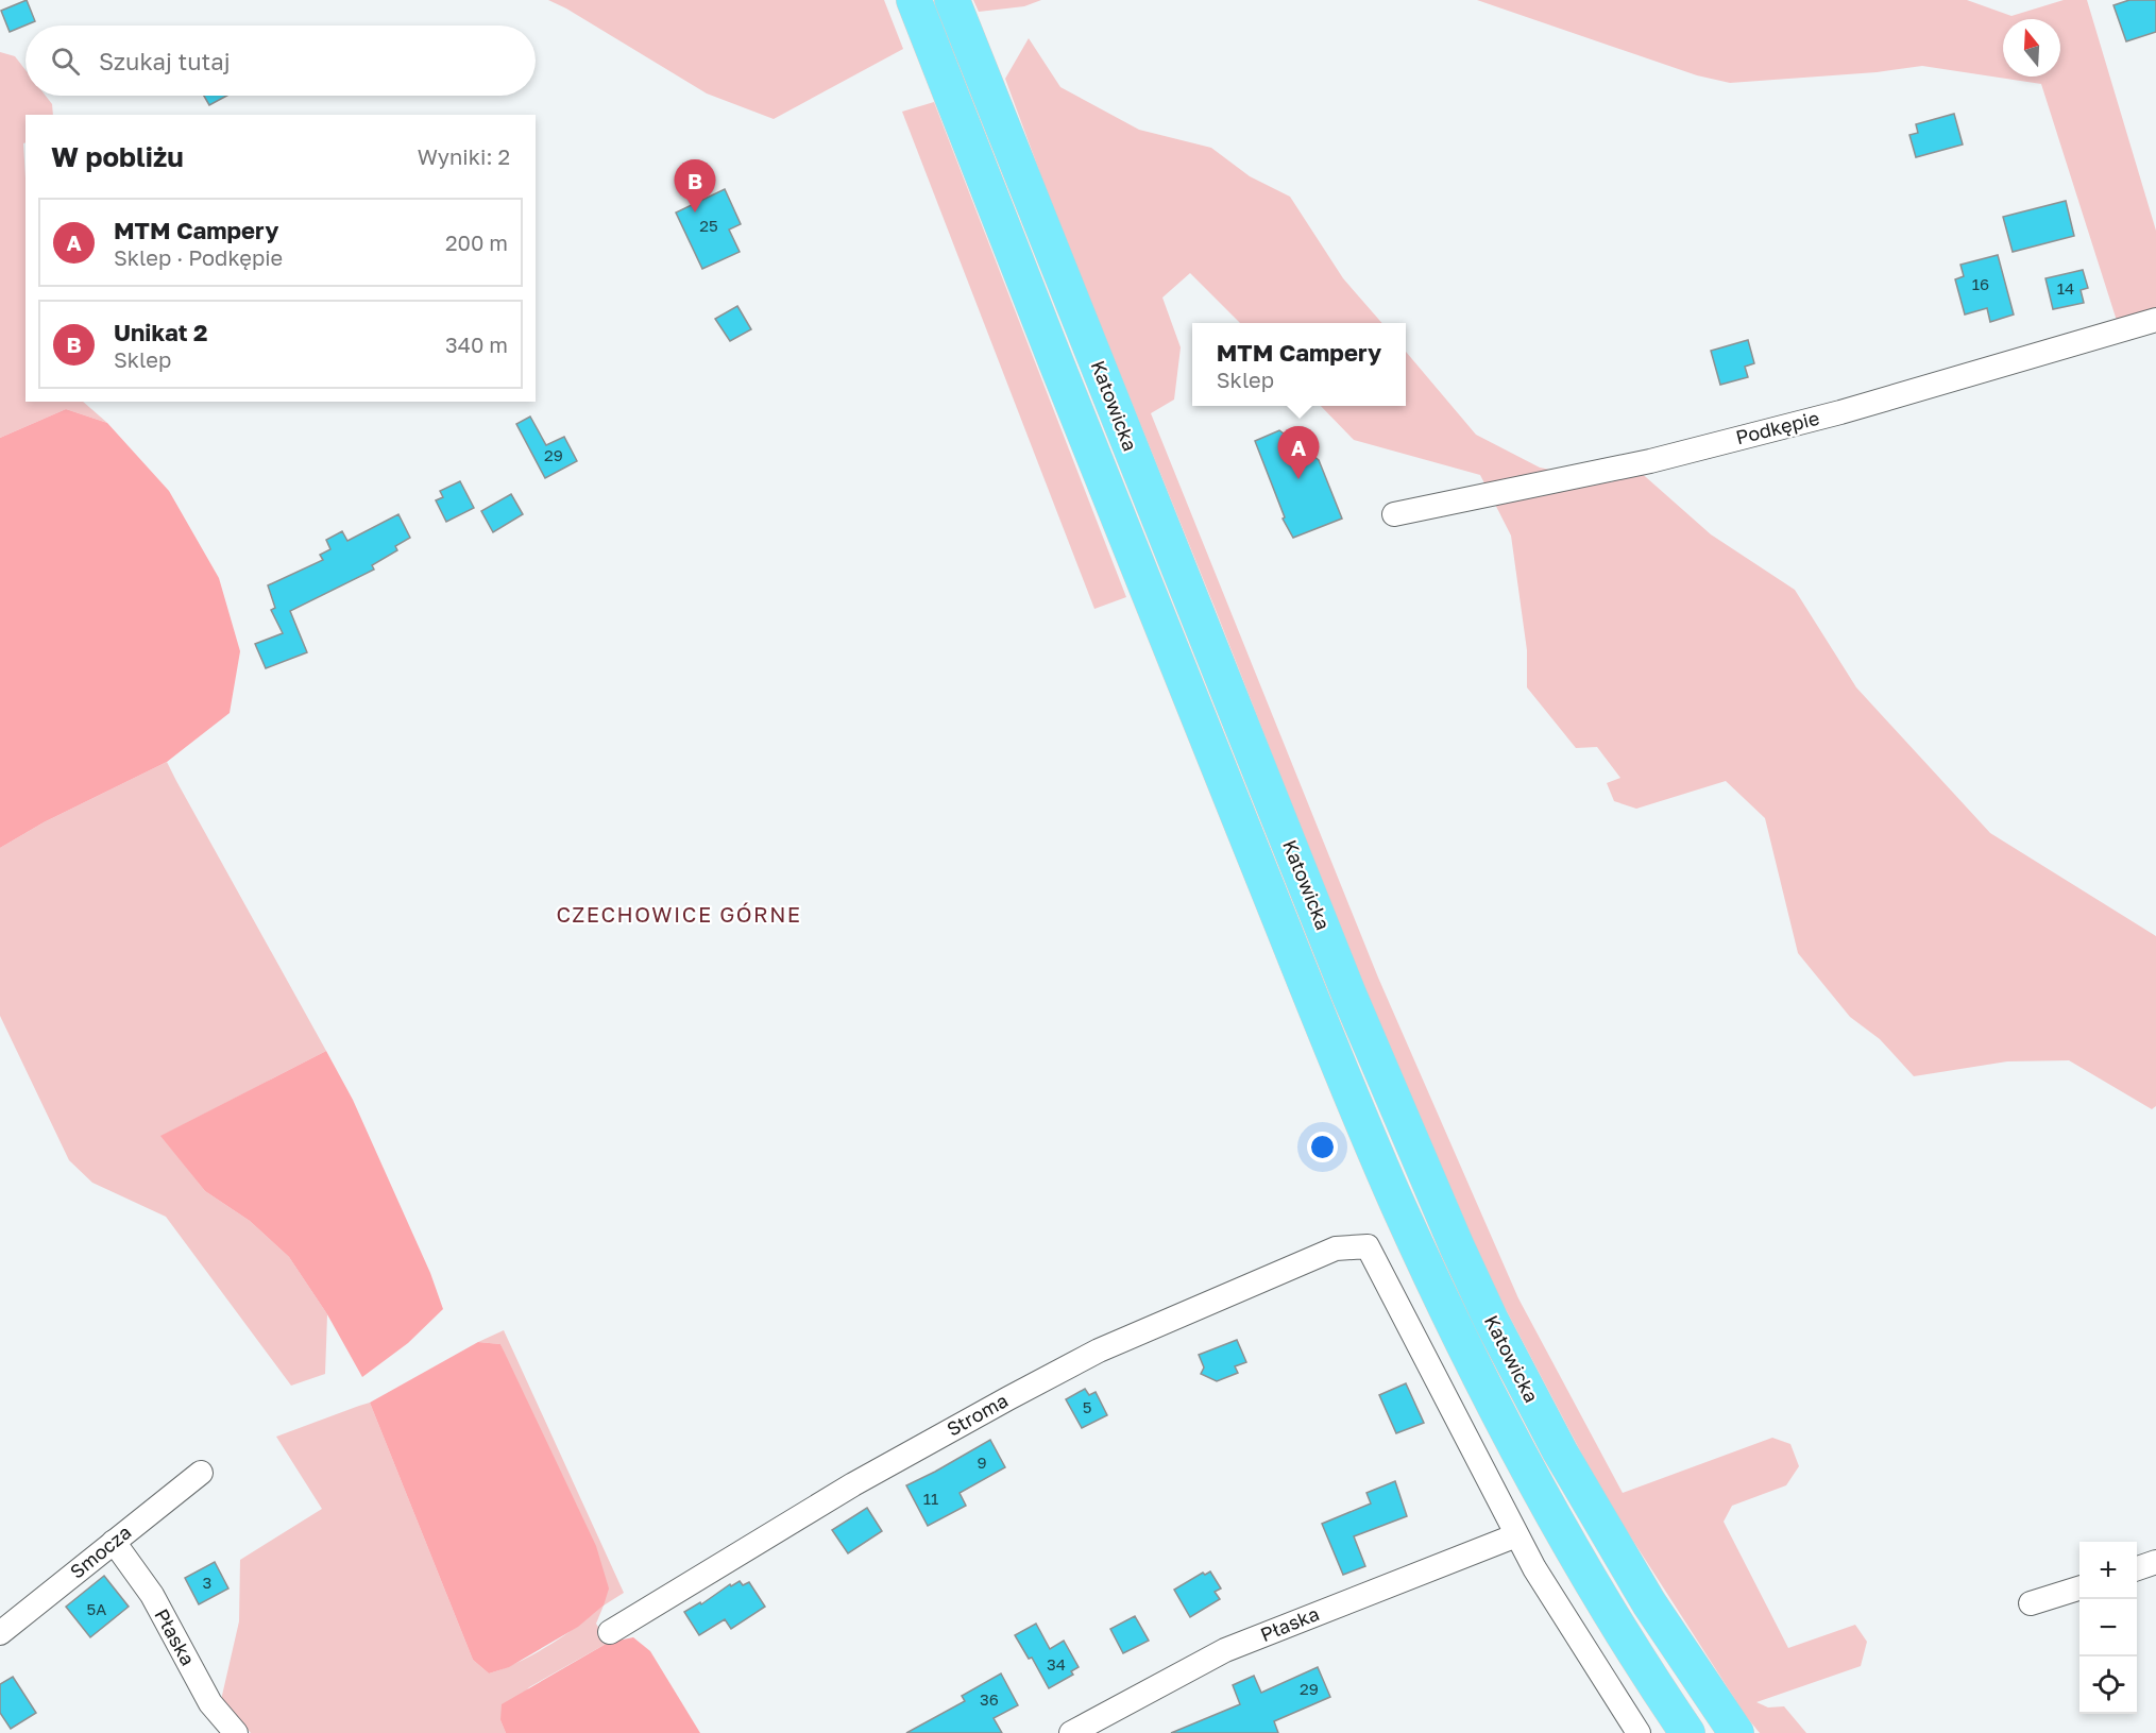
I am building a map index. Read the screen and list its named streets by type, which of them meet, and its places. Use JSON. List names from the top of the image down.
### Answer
{
  "streets": {
    "main road": ["Katowicka"],
    "street": [
      "Podkępie",
      "Stroma",
      "Smocza",
      "Płaska"
    ]
  },
  "crossings": [
    ["Stroma", "Płaska"],
    ["Smocza", "Płaska"]
  ],
  "districts": ["CZECHOWICE GÓRNE"],
  "house_numbers": [
    "25",
    "16",
    "14",
    "29",
    "5",
    "9",
    "11",
    "3",
    "5A",
    "34",
    "29",
    "36"
  ],
  "north": "top",
  "page": {
    "search": "Szukaj tutaj",
    "heading": ["W pobliżu", "Wyniki: 2"],
    "pins": ["B", "A"],
    "list": [
      {
        "mark": "A",
        "name": "MTM Campery",
        "note": "Sklep · Podkępie",
        "value": "200 m"
      },
      {
        "mark": "B",
        "name": "Unikat 2",
        "note": "Sklep",
        "value": "340 m"
      }
    ],
    "popup": ["MTM Campery", "Sklep"],
    "map_buttons": ["+", "−"]
  }
}
